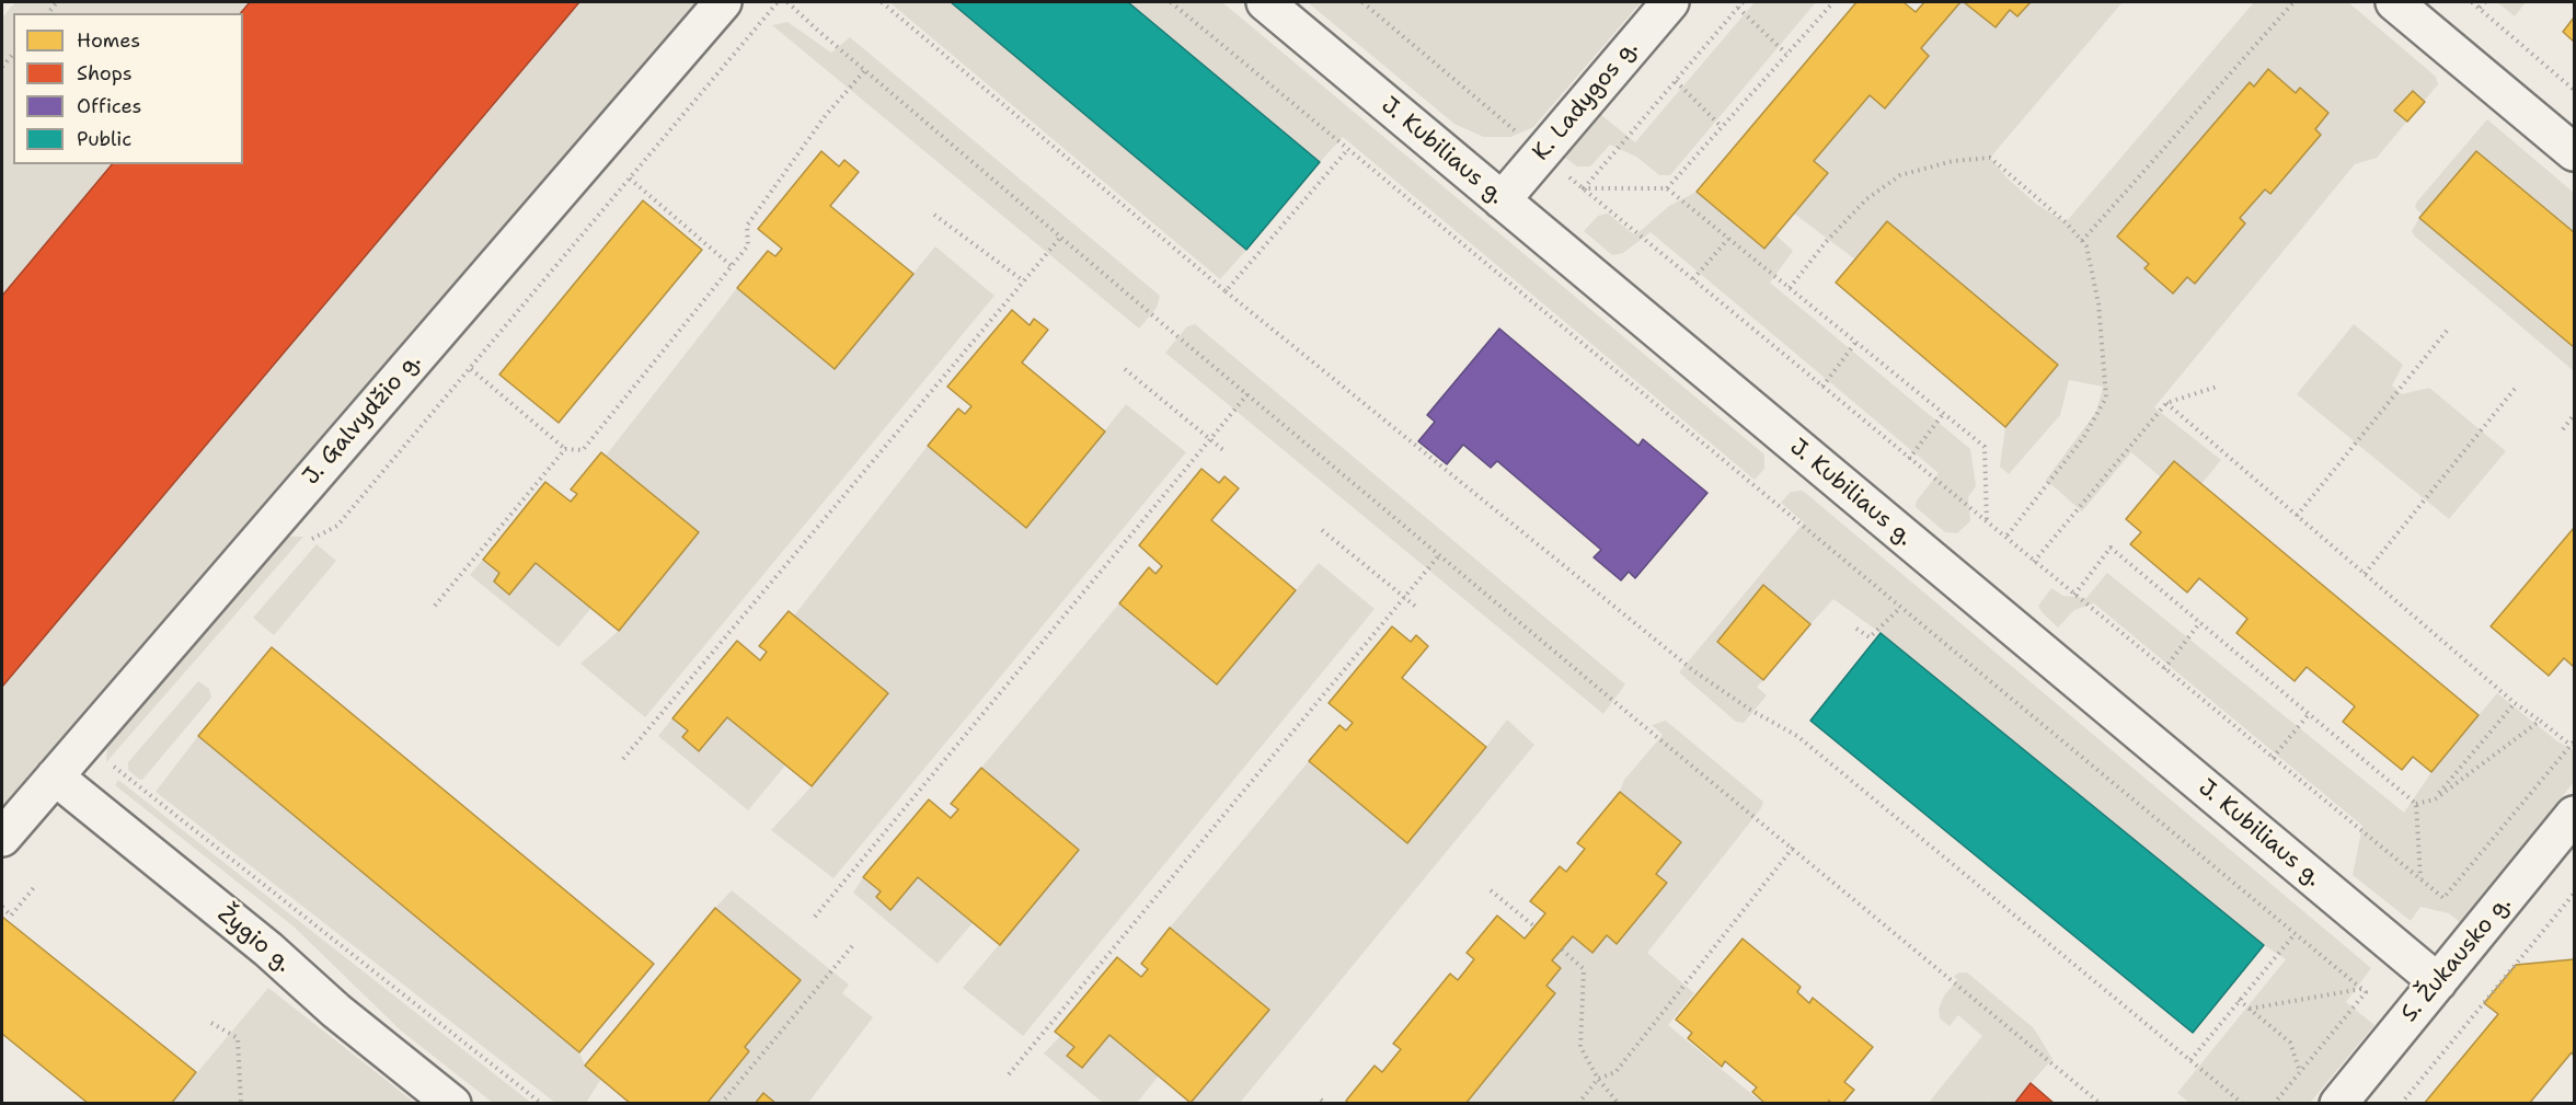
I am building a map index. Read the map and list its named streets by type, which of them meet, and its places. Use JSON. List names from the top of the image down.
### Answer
{
  "streets": {
    "street": [
      "K. Ladygos g.",
      "J. Kubiliaus g.",
      "J. Galvydžio g.",
      "Žygio g.",
      "S. Žukausko g."
    ]
  },
  "crossings": [
    ["K. Ladygos g.", "J. Kubiliaus g."],
    ["J. Kubiliaus g.", "S. Žukausko g."],
    ["J. Galvydžio g.", "Žygio g."]
  ],
  "legend": [
    "Homes",
    "Shops",
    "Offices",
    "Public"
  ]
}
